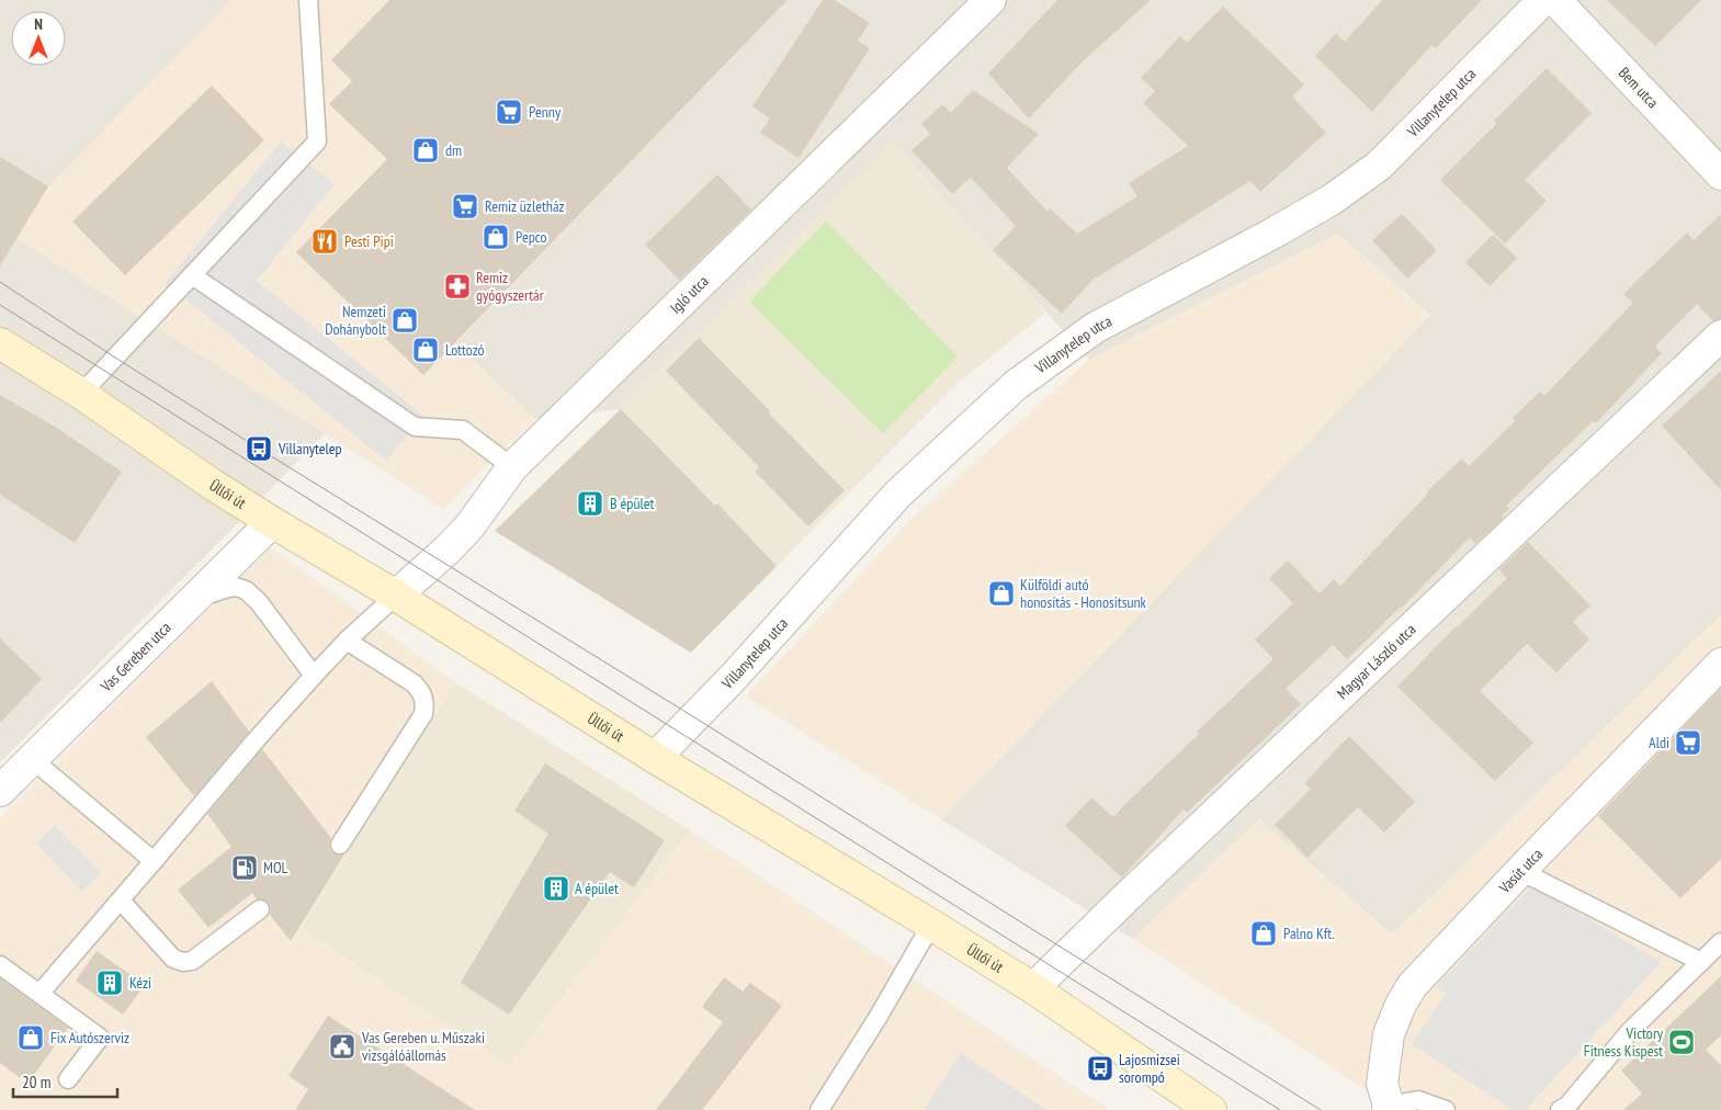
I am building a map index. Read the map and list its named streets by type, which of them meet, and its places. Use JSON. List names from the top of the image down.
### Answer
{
  "streets": {
    "main road": ["Üllői út"],
    "street": [
      "Bem utca",
      "Villanytelep utca",
      "Igló utca",
      "Vas Gereben utca",
      "Magyar László utca",
      "Vasút utca"
    ]
  },
  "crossings": [
    ["Villanytelep utca", "Üllői út"],
    ["Igló utca", "Üllői út"],
    ["Üllői út", "Vas Gereben utca"],
    ["Üllői út", "Magyar László utca"]
  ],
  "places": {
    "supermarket": ["Penny", "Remiz üzletház", "Aldi"],
    "shop": [
      "dm",
      "Pepco",
      "Nemzeti Dohánybolt",
      "Lottozó",
      "Külföldi autó honosítás - Honositsunk",
      "Palno Kft.",
      "Fix Autószerviz"
    ],
    "restaurant": ["Pesti Pipi"],
    "pharmacy": ["Remiz gyógyszertár"],
    "bus stop": ["Villanytelep", "Lajosmizsei sorompó"],
    "building": ["B épület", "A épület", "Kézi"],
    "fuel station": ["MOL"],
    "sports": ["Victory Fitness Kispest"],
    "public building": ["Vas Gereben u. Műszaki vizsgálóállomás"]
  },
  "scale_bar": "20 m",
  "north": "top"
}
